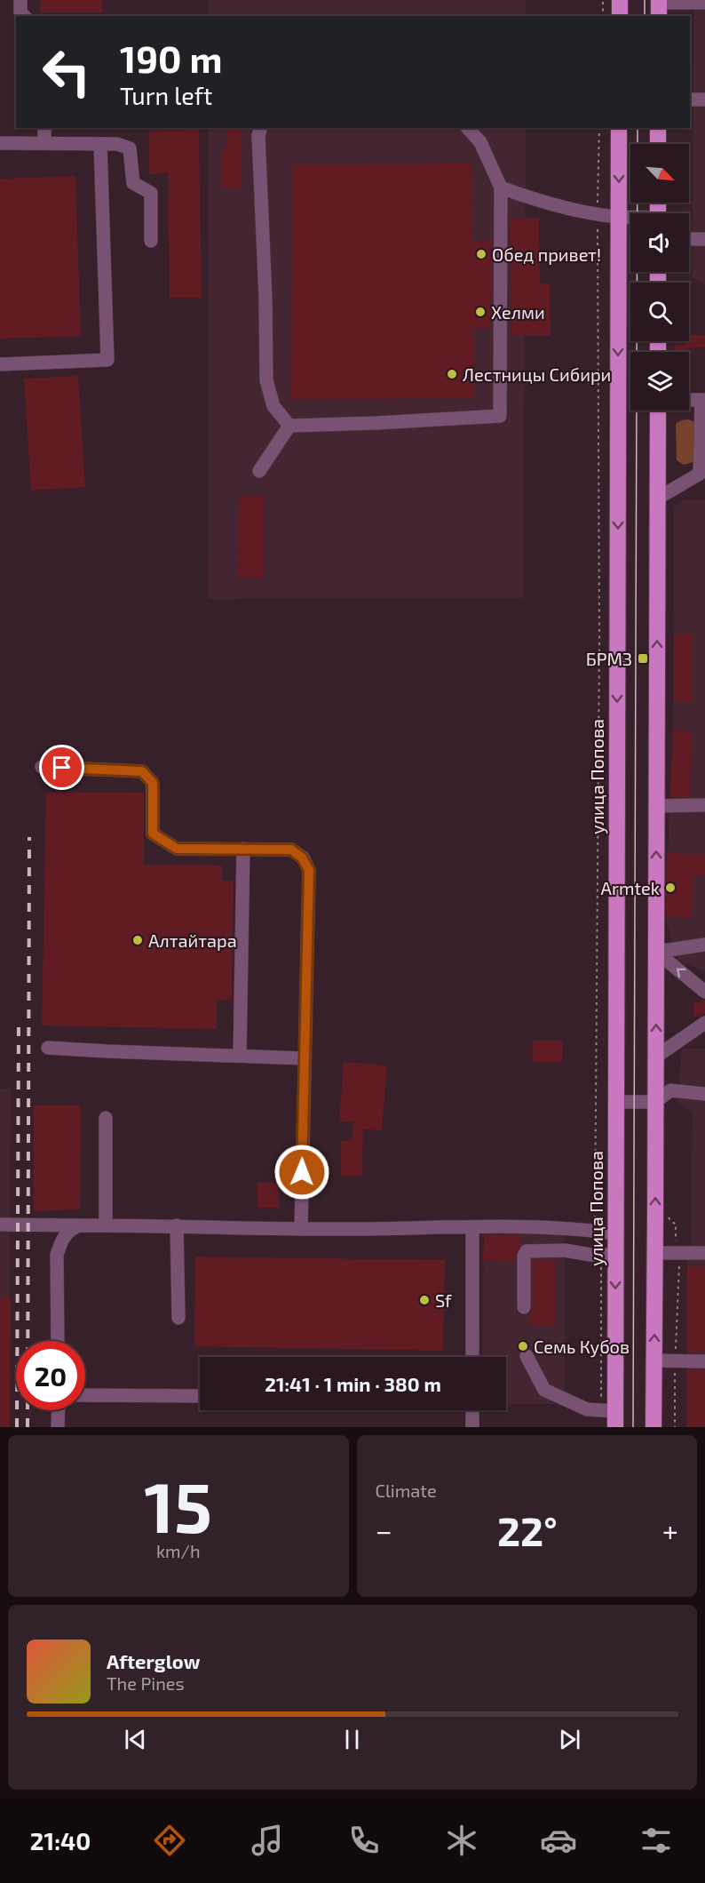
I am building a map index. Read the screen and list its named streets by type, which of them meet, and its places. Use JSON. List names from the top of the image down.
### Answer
{
  "streets": {
    "main road": ["улица Попова"]
  },
  "places": {
    "other": [
      "Обед привет!",
      "Хелми",
      "Лестницы Сибири",
      "Armtek",
      "Алтайтара",
      "Sf",
      "Семь Кубов"
    ],
    "transit": ["БРМЗ"]
  },
  "north": "bottom right",
  "page": {
    "turn": ["190 m", "Turn left"],
    "limit": "20",
    "trip": "21:41 · 1 min · 380 m",
    "tile": [
      ["15", "km/h"],
      "Climate"
    ],
    "heat": ["−", "22°", "+"],
    "song": ["Afterglow", "The Pines"],
    "tabs": "21:40"
  }
}
